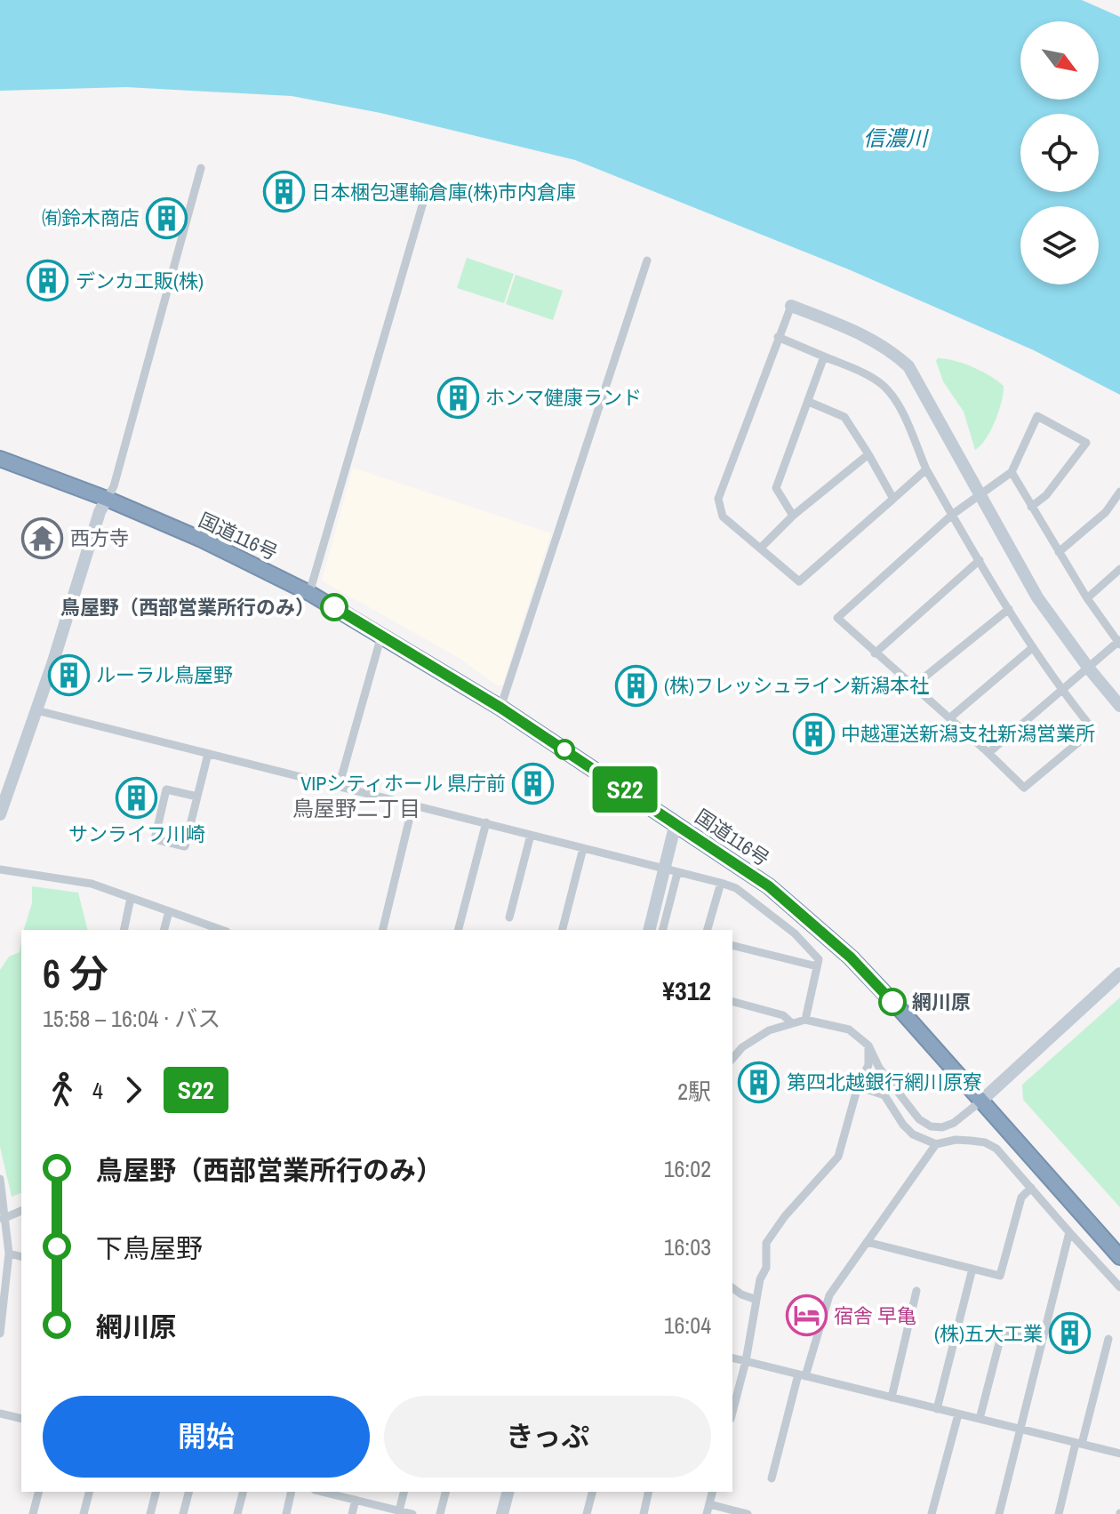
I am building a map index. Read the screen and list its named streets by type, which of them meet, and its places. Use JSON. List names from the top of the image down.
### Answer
{
  "streets": {
    "highway": ["国道116号"]
  },
  "districts": ["鳥屋野二丁目"],
  "water": ["信濃川"],
  "places": {
    "building": [
      "日本梱包運輸倉庫(株)市内倉庫",
      "㈲鈴木商店",
      "デンカ工販(株)",
      "ホンマ健康ランド",
      "ルーラル鳥屋野",
      "(株)フレッシュライン新潟本社",
      "中越運送新潟支社新潟営業所",
      "VIPシティホール 県庁前",
      "サンライフ川崎",
      "第四北越銀行網川原寮",
      "(株)五大工業"
    ],
    "temple": ["西方寺"],
    "other": ["鳥屋野（西部営業所行のみ）", "網川原"],
    "hotel": ["宿舎 早亀"]
  },
  "lines": ["bus line S22"],
  "north": "bottom right",
  "page": {
    "on_map": "S22",
    "heading": ["6 分", "15:58 – 16:04 · バス", "¥312"],
    "legs": ["4", "S22", "2駅"],
    "list": [
      {
        "name": "鳥屋野（西部営業所行のみ）",
        "value": "16:02"
      },
      {
        "name": "下鳥屋野",
        "value": "16:03"
      },
      {
        "name": "網川原",
        "value": "16:04"
      }
    ],
    "buttons": ["開始", "きっぷ"]
  }
}
